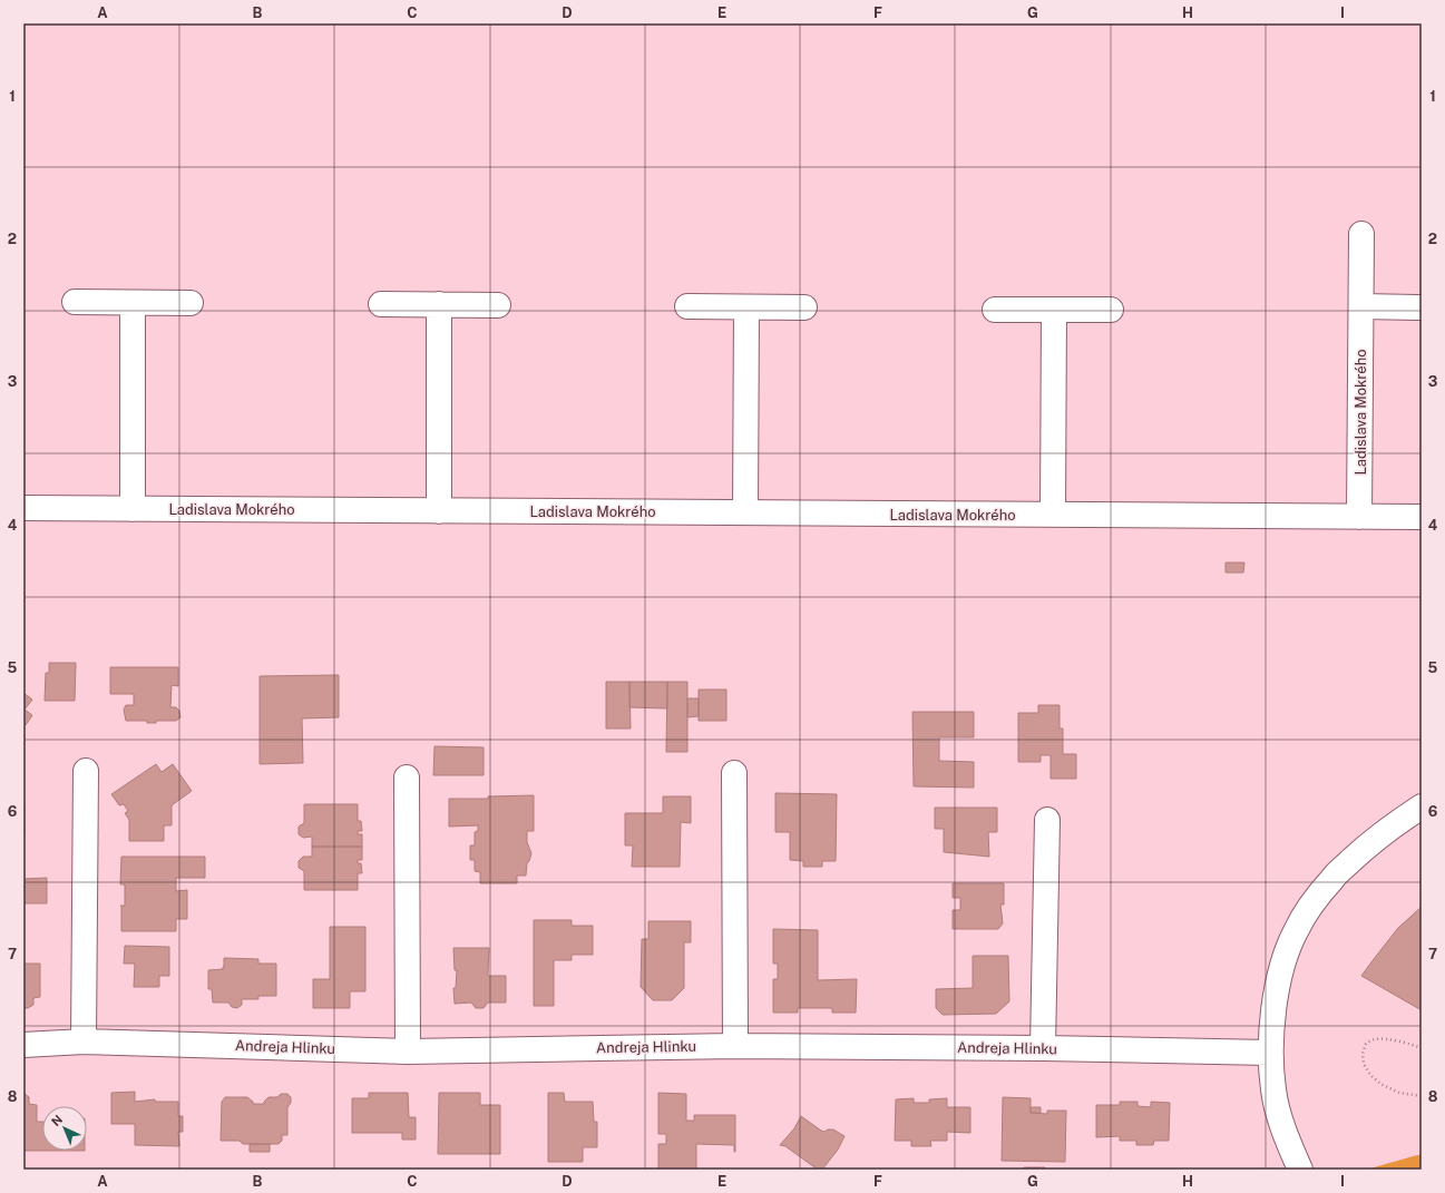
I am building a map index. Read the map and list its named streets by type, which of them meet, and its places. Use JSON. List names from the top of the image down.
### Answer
{
  "streets": {
    "street": ["Ladislava Mokrého", "Andreja Hlinku"]
  },
  "north": "top left",
  "grid": {
    "columns": [
      "A",
      "B",
      "C",
      "D",
      "E",
      "F",
      "G",
      "H",
      "I"
    ],
    "rows": [
      "1",
      "2",
      "3",
      "4",
      "5",
      "6",
      "7",
      "8"
    ]
  }
}
